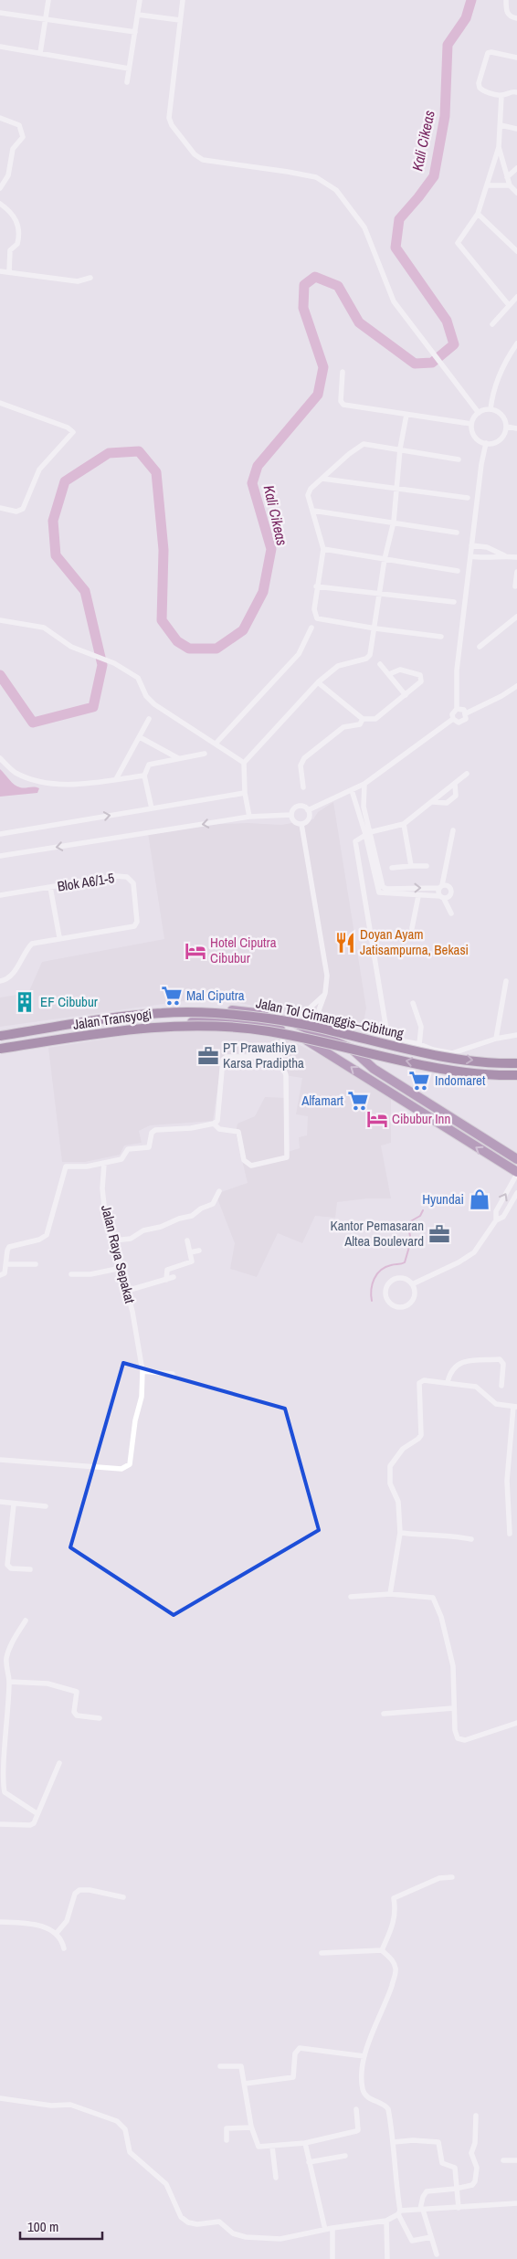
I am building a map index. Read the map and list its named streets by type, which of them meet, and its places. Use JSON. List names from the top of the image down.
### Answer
{
  "streets": {
    "highway": ["Jalan Tol Cimanggis–Cibitung", "Jalan Transyogi"],
    "street": ["Blok A6/1-5", "Jalan Raya Sepakat"]
  },
  "crossings": [
    ["Jalan Tol Cimanggis–Cibitung", "Jalan Transyogi"]
  ],
  "water": ["Kali Cikeas"],
  "places": {
    "restaurant": ["Doyan Ayam Jatisampurna, Bekasi"],
    "hotel": ["Hotel Ciputra Cibubur", "Cibubur Inn"],
    "supermarket": ["Mal Ciputra", "Indomaret", "Alfamart"],
    "building": ["EF Cibubur"],
    "office": ["PT Prawathiya Karsa Pradiptha", "Kantor Pemasaran Altea Boulevard"],
    "shop": ["Hyundai"]
  },
  "scale_bar": "100 m"
}
